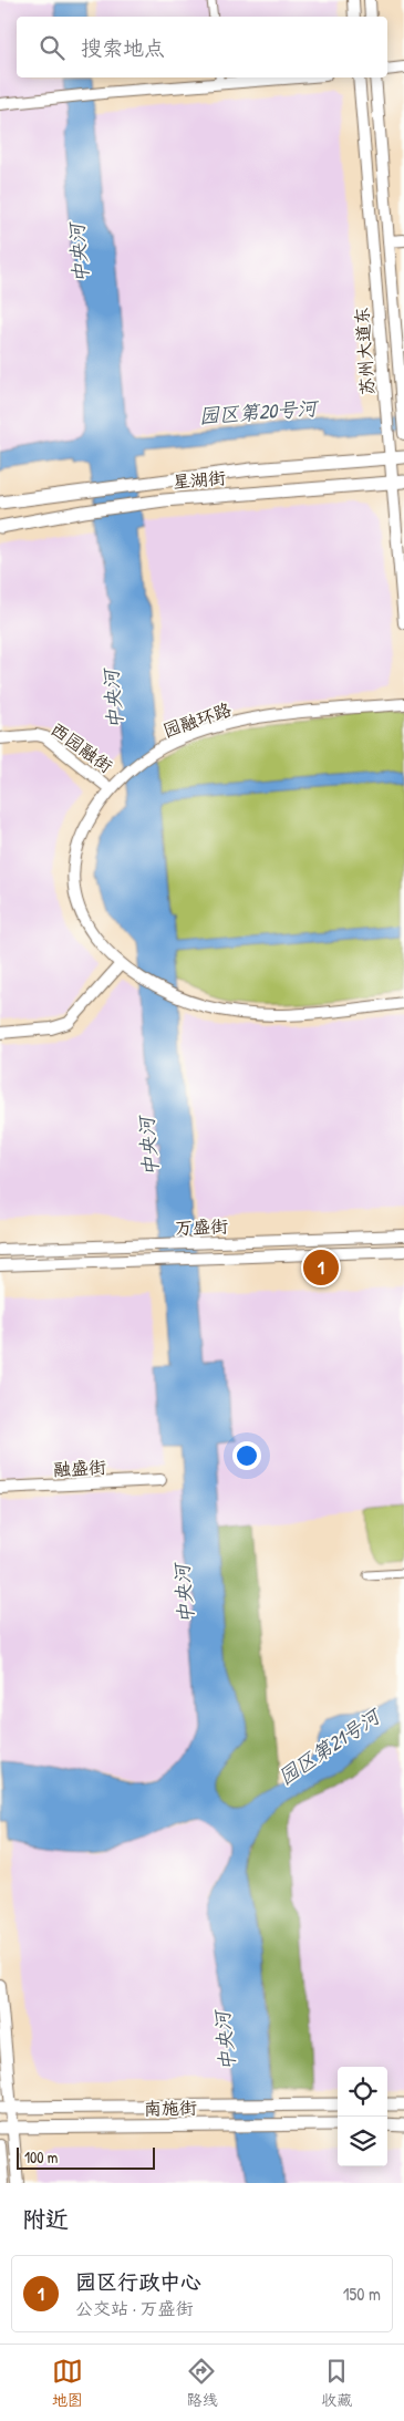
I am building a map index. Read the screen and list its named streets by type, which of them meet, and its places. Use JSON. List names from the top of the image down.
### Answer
{
  "streets": {
    "main road": [
      "苏州大道东",
      "星湖街",
      "园融环路",
      "西园融街",
      "万盛街",
      "融盛街",
      "南施街"
    ]
  },
  "crossings": [
    ["苏州大道东", "星湖街"],
    ["园融环路", "西园融街"]
  ],
  "water": ["中央河", "园区第20号河", "园区第21号河"],
  "scale_bar": "100 m",
  "page": {
    "search": "搜索地点",
    "pins": "1",
    "scale": "100 m",
    "heading": "附近",
    "list": [
      {
        "mark": "1",
        "name": "园区行政中心",
        "note": "公交站 · 万盛街",
        "value": "150 m"
      }
    ],
    "nav": ["地图", "路线", "收藏"]
  }
}
